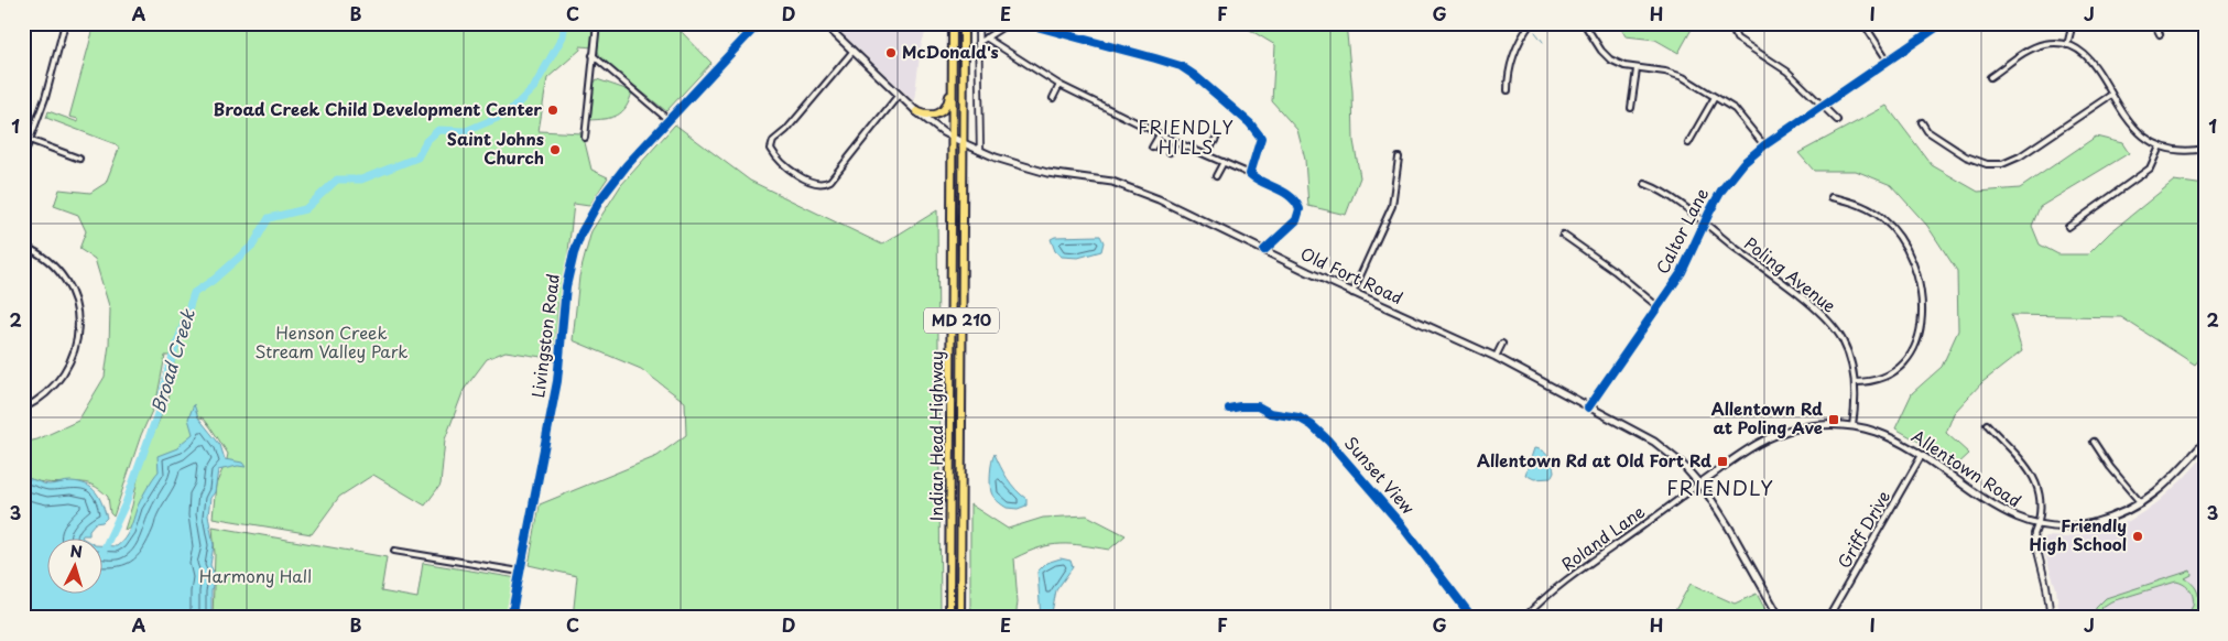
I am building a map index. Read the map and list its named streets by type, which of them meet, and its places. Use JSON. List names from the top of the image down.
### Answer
{
  "streets": {
    "highway": ["MD 210", "Indian Head Highway"],
    "main road": ["Old Fort Road", "Livingston Road", "Allentown Road"],
    "street": [
      "Caltor Lane",
      "Poling Avenue",
      "Sunset View",
      "Griff Drive",
      "Roland Lane"
    ]
  },
  "crossings": [
    ["Caltor Lane", "Poling Avenue"],
    ["Caltor Lane", "Old Fort Road"],
    ["Poling Avenue", "Allentown Road"],
    ["Old Fort Road", "Indian Head Highway"],
    ["Old Fort Road", "Allentown Road"],
    ["Old Fort Road", "Roland Lane"],
    ["Allentown Road", "Griff Drive"],
    ["Allentown Road", "Roland Lane"]
  ],
  "districts": ["FRIENDLY HILLS", "FRIENDLY"],
  "water": ["Broad Creek"],
  "parks": ["Henson Creek Stream Valley Park", "Harmony Hall"],
  "places": {
    "other": [
      "McDonald's",
      "Broad Creek Child Development Center",
      "Saint Johns Church",
      "Friendly High School"
    ],
    "transit": ["Allentown Rd at Poling Ave", "Allentown Rd at Old Fort Rd"]
  },
  "north": "top",
  "grid": {
    "columns": [
      "A",
      "B",
      "C",
      "D",
      "E",
      "F",
      "G",
      "H",
      "I",
      "J"
    ],
    "rows": ["1", "2", "3"]
  }
}
